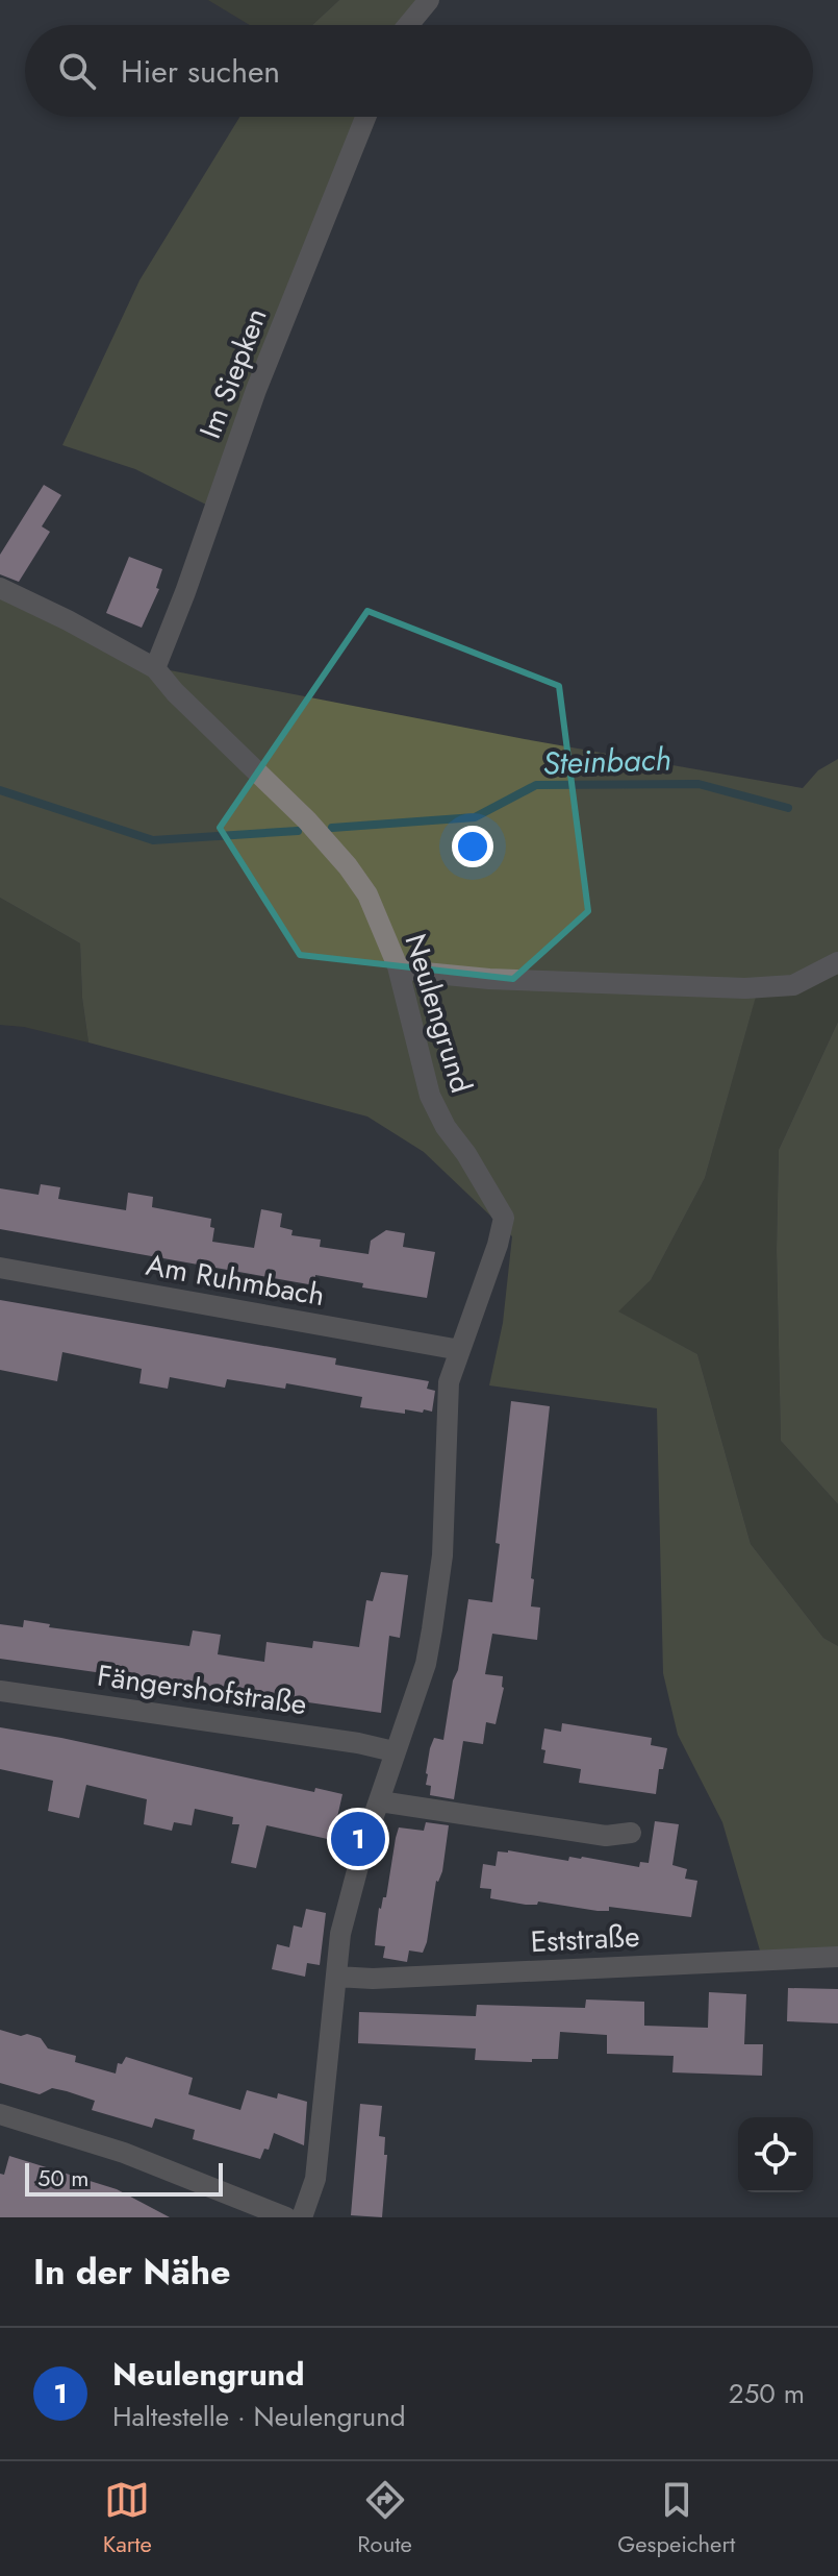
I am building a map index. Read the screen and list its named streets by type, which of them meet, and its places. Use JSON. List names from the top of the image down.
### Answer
{
  "streets": {
    "street": [
      "Im Siepken",
      "Neulengrund",
      "Am Ruhmbach",
      "Fängershofstraße",
      "Eststraße"
    ]
  },
  "crossings": [
    ["Im Siepken", "Neulengrund"],
    ["Neulengrund", "Am Ruhmbach"],
    ["Neulengrund", "Fängershofstraße"],
    ["Neulengrund", "Eststraße"]
  ],
  "water": ["Steinbach"],
  "scale_bar": "50 m",
  "page": {
    "search": "Hier suchen",
    "pins": "1",
    "scale": "50 m",
    "heading": "In der Nähe",
    "list": [
      {
        "mark": "1",
        "name": "Neulengrund",
        "note": "Haltestelle · Neulengrund",
        "value": "250 m"
      }
    ],
    "nav": ["Karte", "Route", "Gespeichert"]
  }
}
